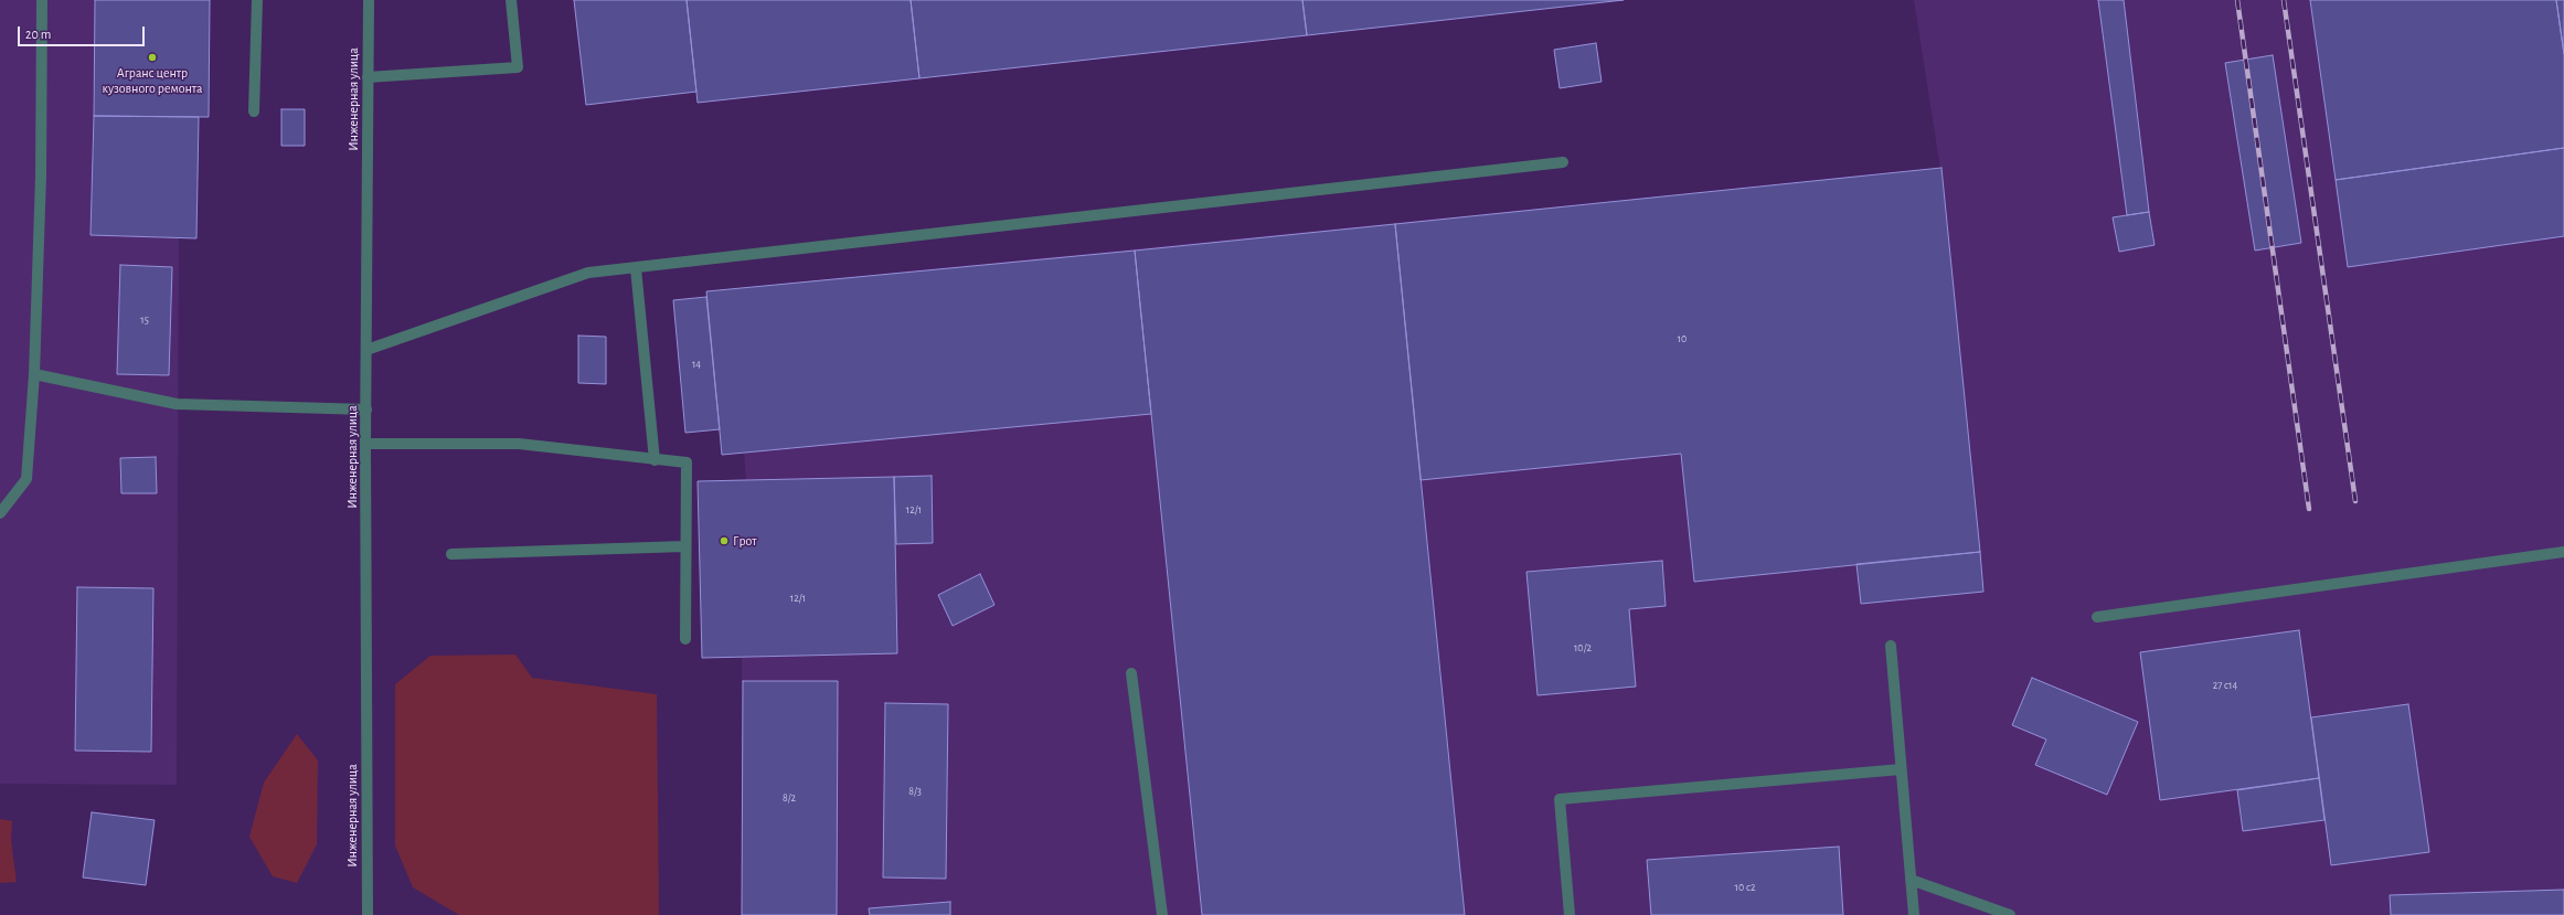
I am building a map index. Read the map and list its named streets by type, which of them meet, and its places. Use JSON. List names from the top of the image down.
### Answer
{
  "streets": {
    "street": ["Инженерная улица"]
  },
  "places": ["Агранс центр кузовного ремонта", "Грот"],
  "house_numbers": [
    "15",
    "10",
    "14",
    "12/1",
    "12/1",
    "10/2",
    "27 с14",
    "8/3",
    "8/2",
    "10 с2"
  ],
  "scale_bar": "20 m"
}
